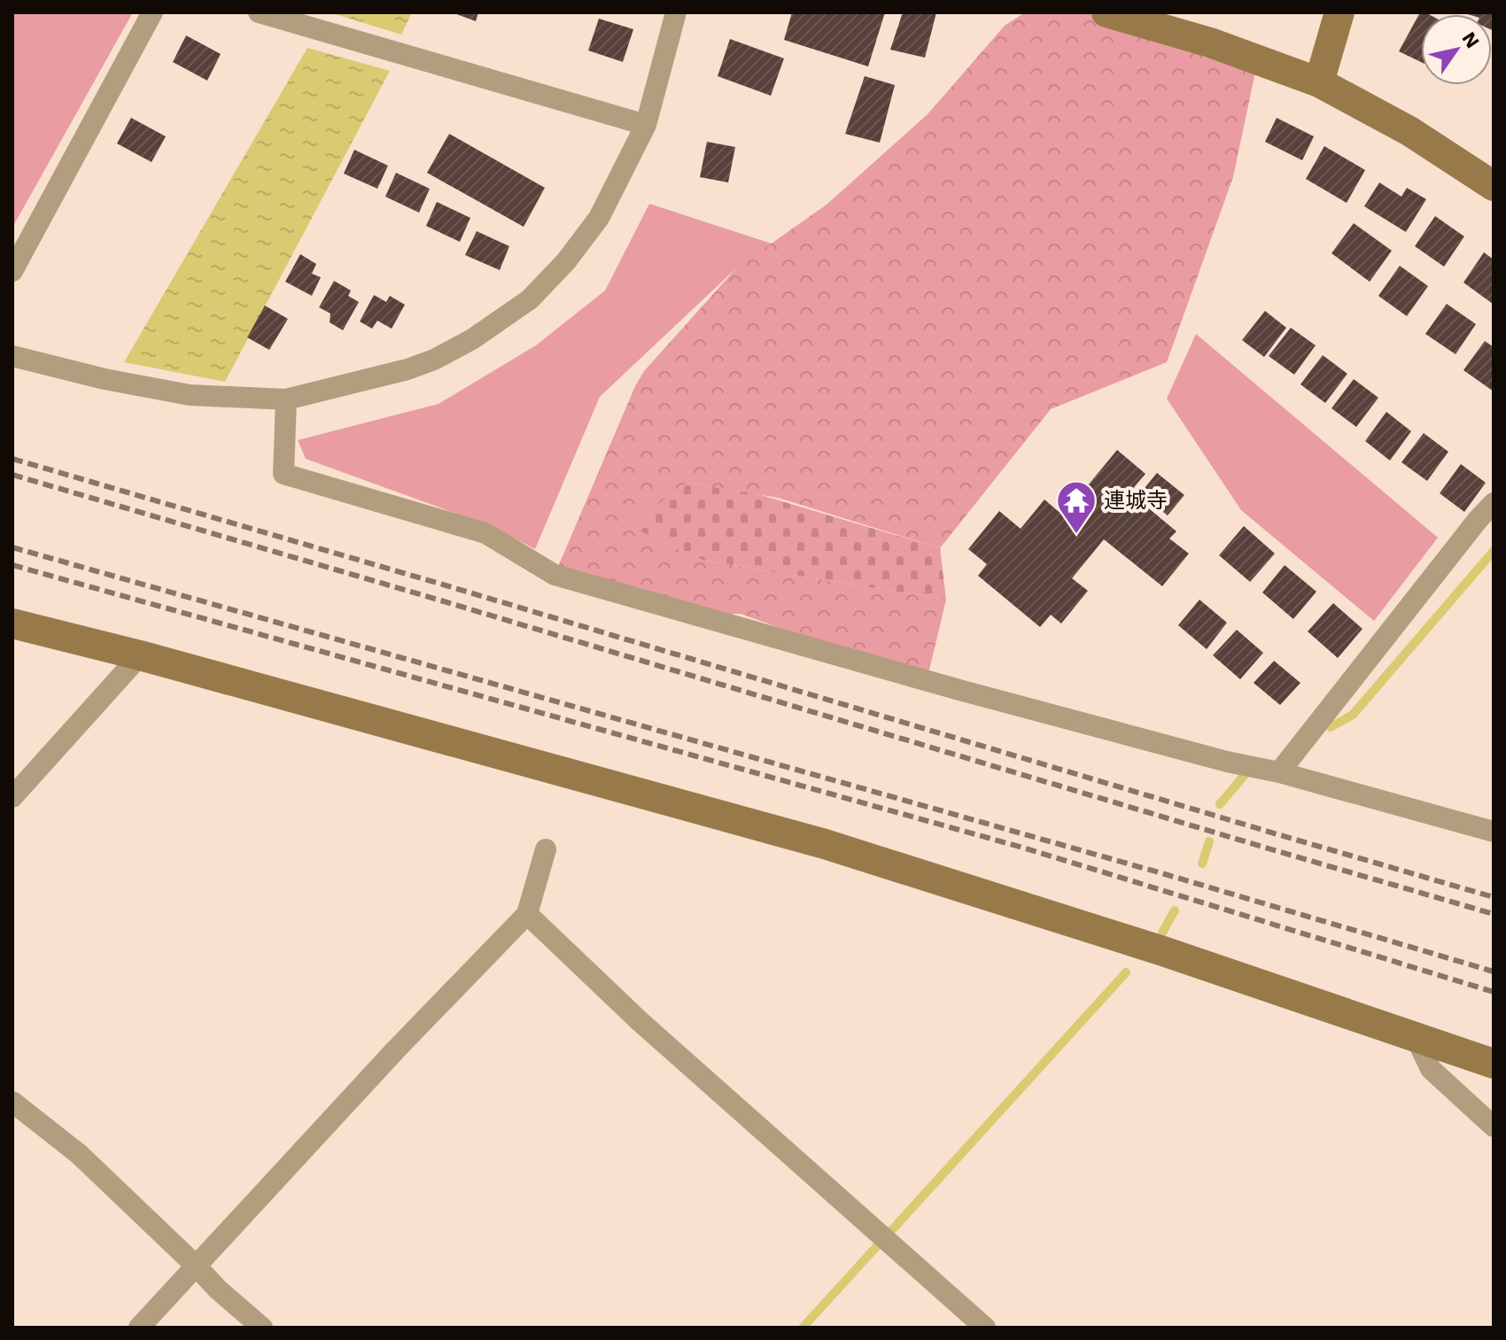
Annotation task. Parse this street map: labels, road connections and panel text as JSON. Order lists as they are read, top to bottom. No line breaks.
{"places":{"temple":["連城寺"]},"north":"top right"}
